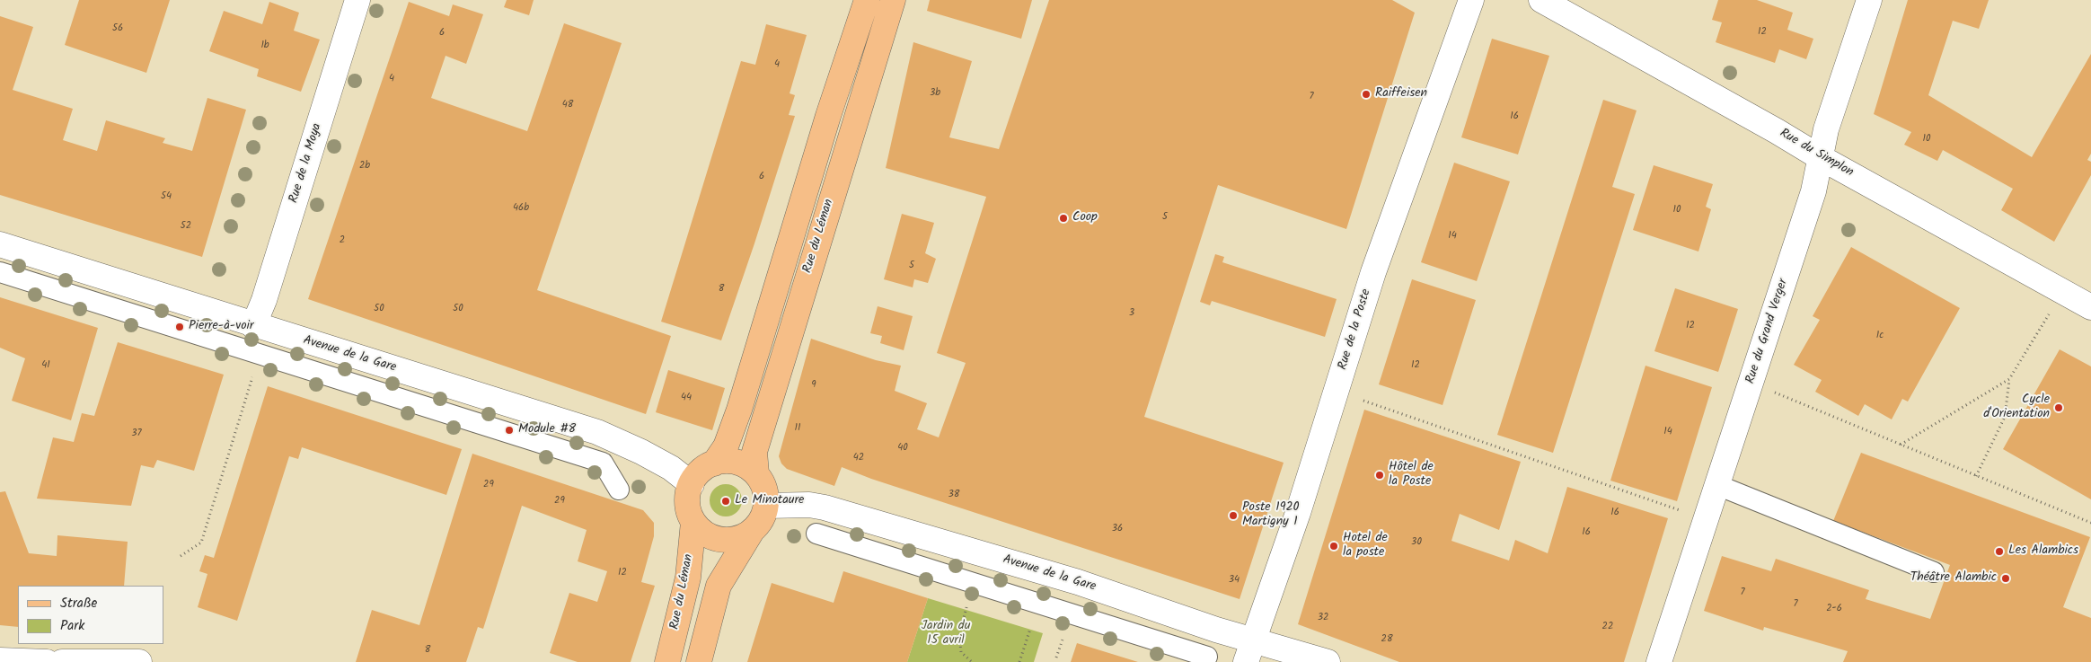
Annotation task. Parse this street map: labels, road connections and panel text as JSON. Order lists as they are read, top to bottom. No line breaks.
{"streets":{"main road":["Rue du Léman"],"street":["Rue du Simplon","Rue de la Moya","Rue de la Poste","Rue du Grand Verger","Avenue de la Gare"]},"crossings":[["Rue du Simplon","Rue du Grand Verger"],["Rue de la Moya","Avenue de la Gare"],["Rue du Léman","Avenue de la Gare"],["Rue de la Poste","Avenue de la Gare"]],"parks":["Jardin du 15 avril"],"places":["Raiffeisen","Coop","Pierre-à-voir","Cycle d'Orientation","Module #8","Hôtel de la Poste","Le Minotaure","Poste 1920 Martigny 1","Hotel de la poste","Les Alambics","Théâtre Alambic"],"house_numbers":["56","12","6","1b","4","4","3b","7","48","16","10","2b","6","54","46b","10","5","52","14","2","5","8","50","50","3","12","1c","41","12","9","44","11","14","37","40","42","29","38","29","16","36","16","30","12","34","7","7","2-6","32","22","28","8"],"legend":["Straße","Park"]}
